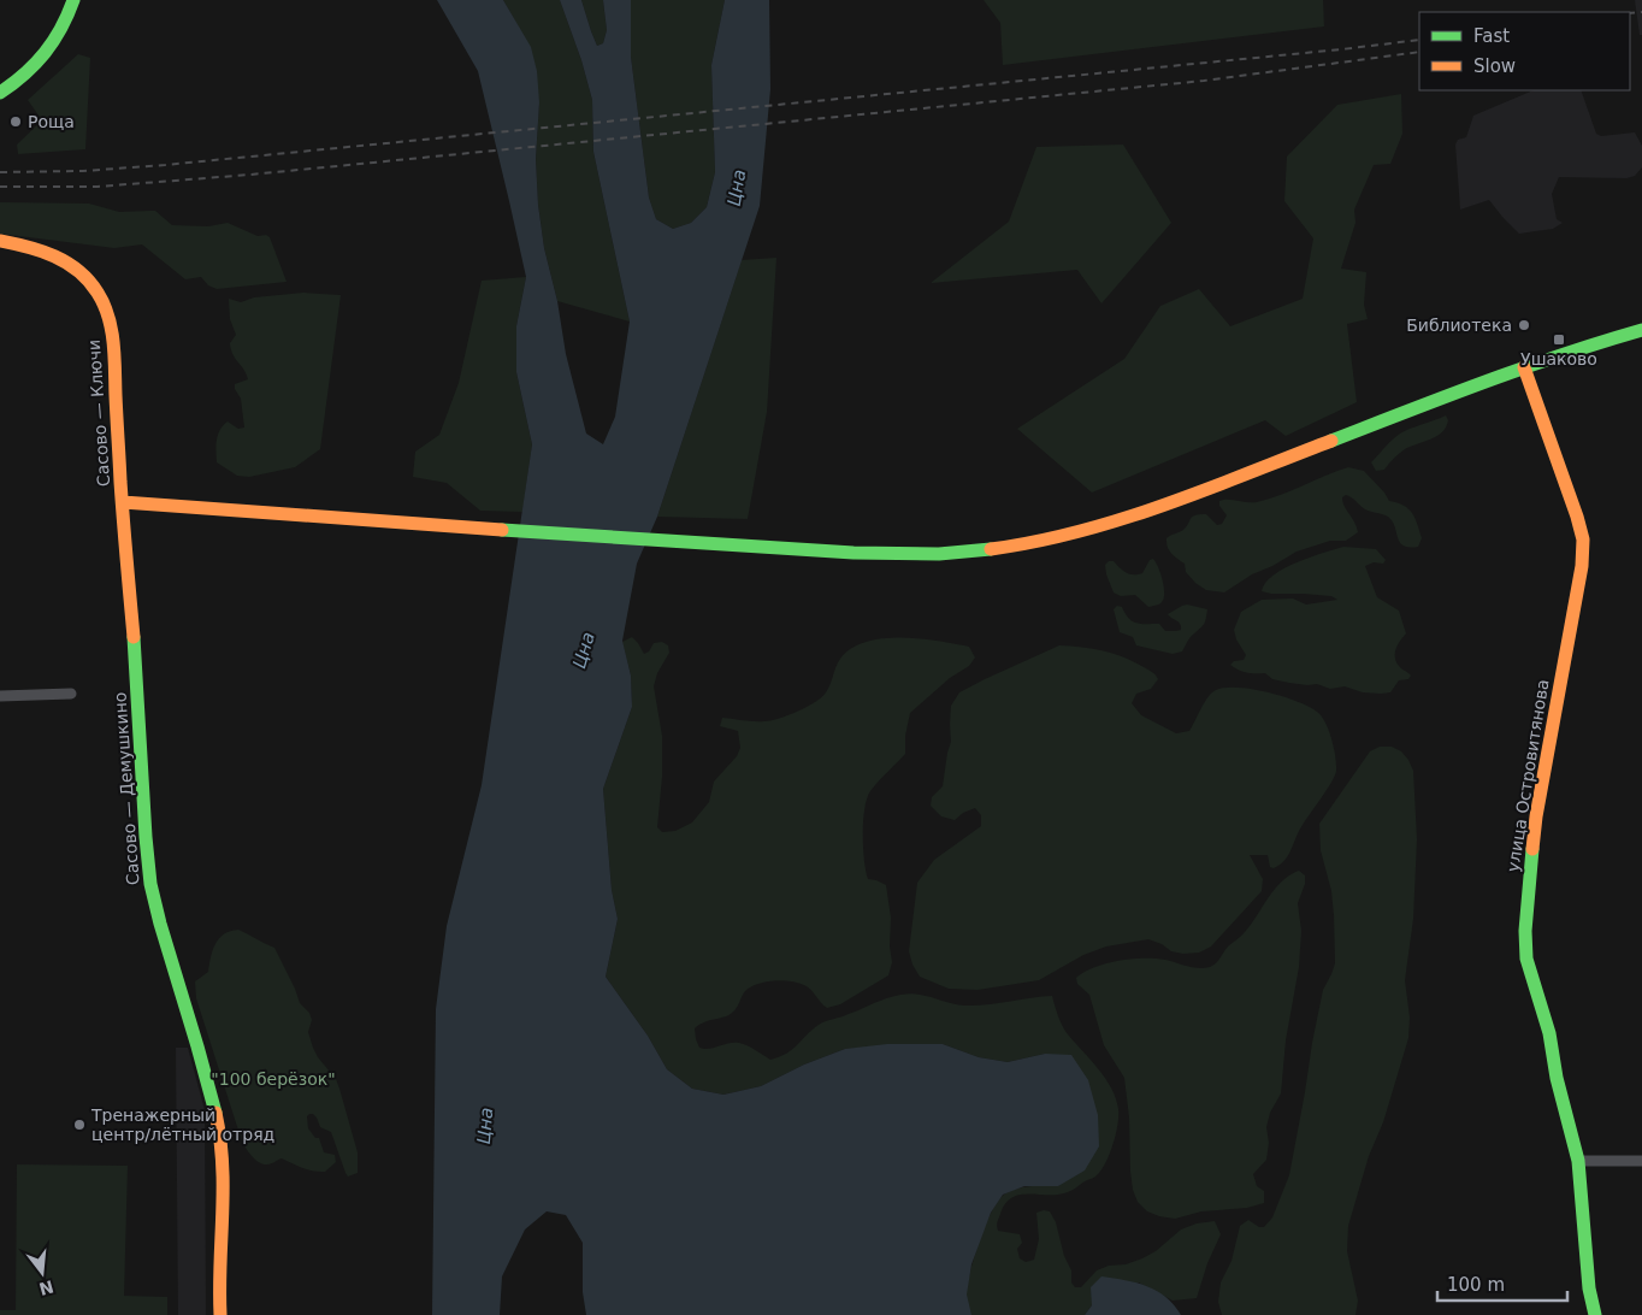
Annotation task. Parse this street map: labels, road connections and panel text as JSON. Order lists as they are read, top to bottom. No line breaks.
{"streets":{"street":["Сасово — Ключи","улица Островитянова","Сасово — Демушкино"]},"crossings":[["Сасово — Ключи","Сасово — Демушкино"]],"water":["Цна"],"parks":["\"100 берёзок\""],"places":{"other":["Роща","Библиотека","Тренажерный центр/лётный отряд"],"transit":["Ушаково"]},"legend":["Fast","Slow"],"scale_bar":"100 m","north":"bottom"}
